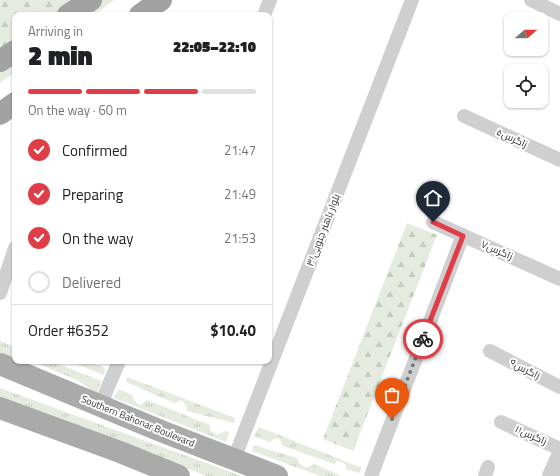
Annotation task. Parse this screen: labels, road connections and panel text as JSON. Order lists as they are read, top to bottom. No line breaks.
{"streets":{"main road":["Southern Bahonar Boulevard"],"street":["زاگرس۵","بلوار باهنر جنوبی۳۱","زاگرس۷","۹زاگرس","زاگرس۱۱"]},"crossings":[["بلوار باهنر جنوبی۳۱","Southern Bahonar Boulevard"]],"north":"right","page":{"heading":["2 min","Arriving in","22:05–22:10"],"panel":["Order #6352","$10.40"],"bar":"On the way · 60 m","list":[["Confirmed","21:47"],["Preparing","21:49"],["On the way","21:53"],"Delivered"]}}
